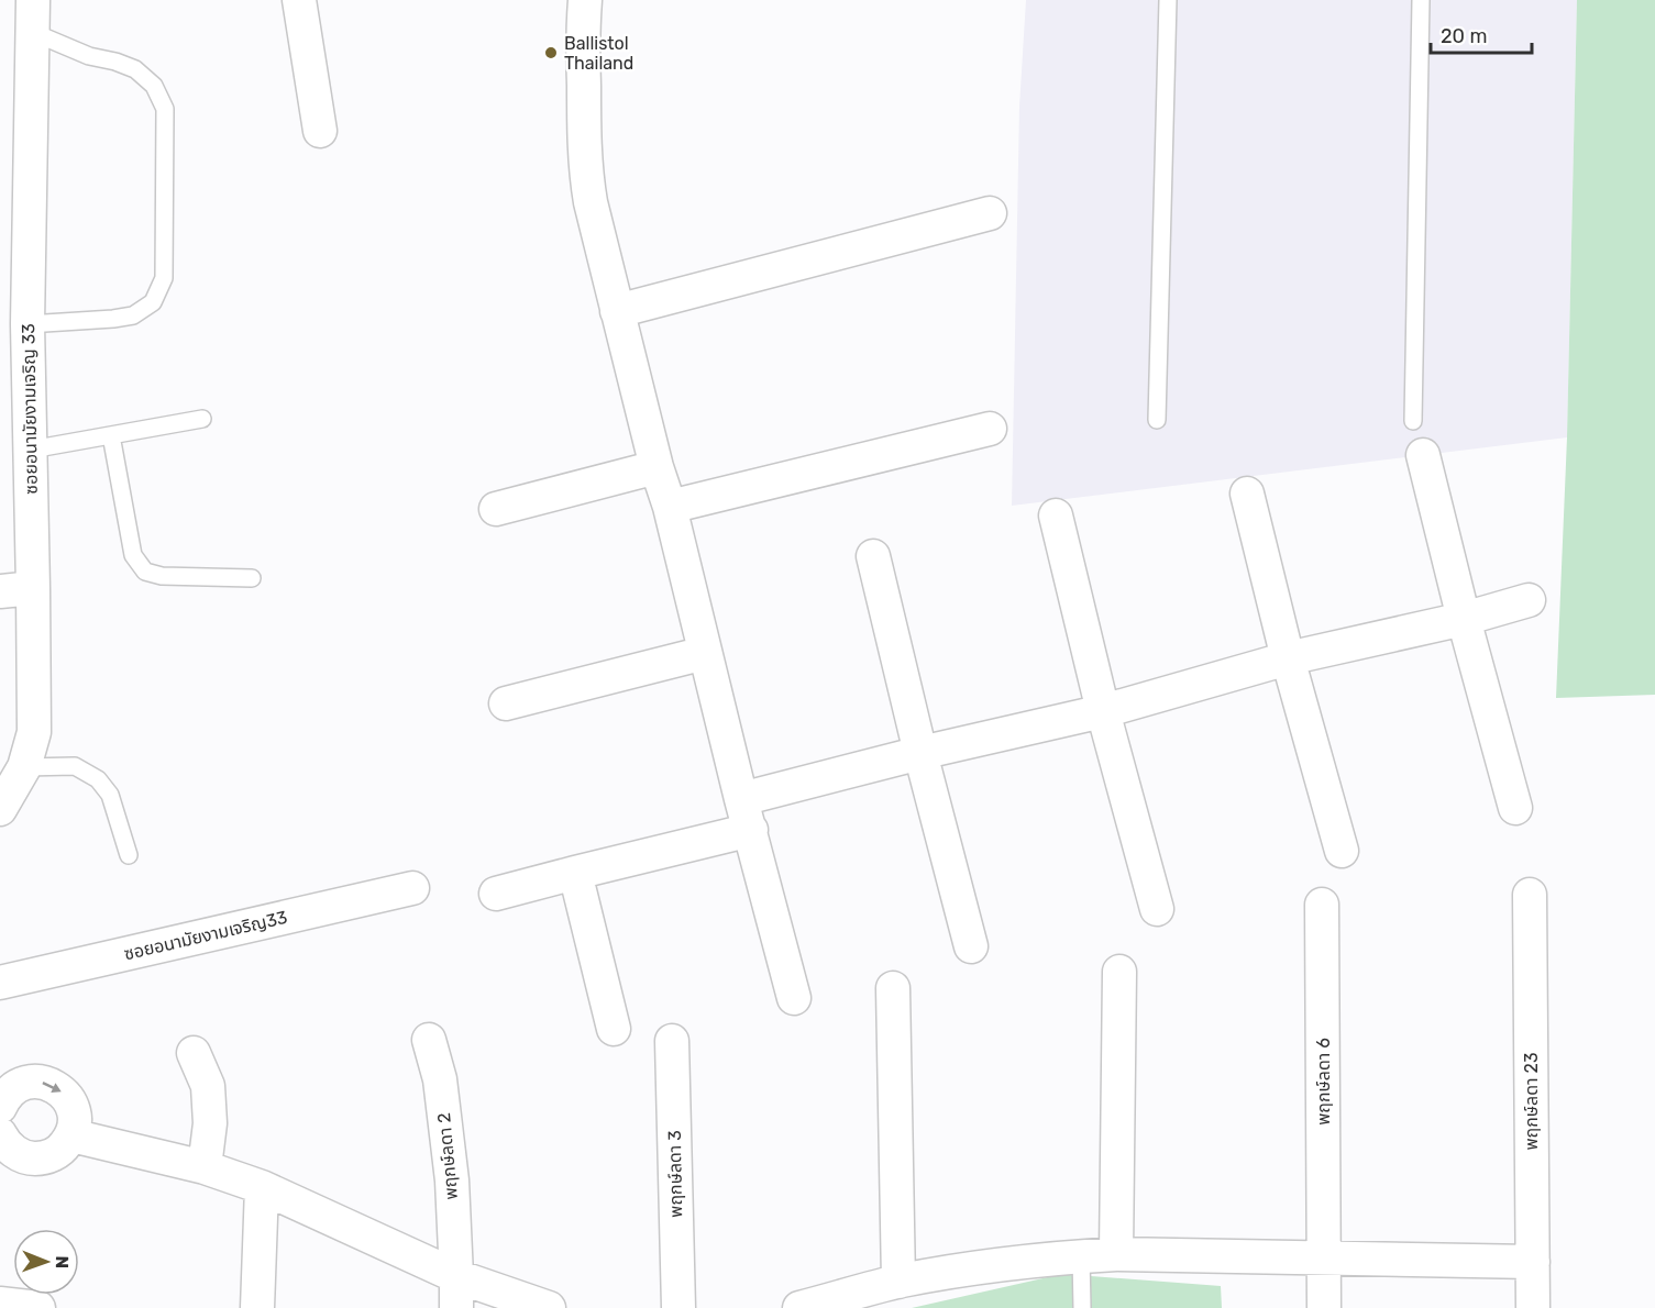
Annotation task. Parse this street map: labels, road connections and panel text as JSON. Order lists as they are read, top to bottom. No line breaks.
{"streets":{"street":["ซอยอนามัยงามเจริญ 33","ซอยอนามัยงามเจริญ33","พฤกษ์ลดา 6","พฤกษ์ลดา 23","พฤกษ์ลดา 2","พฤกษ์ลดา 3"]},"places":["Ballistol Thailand"],"scale_bar":"20 m","north":"right"}
